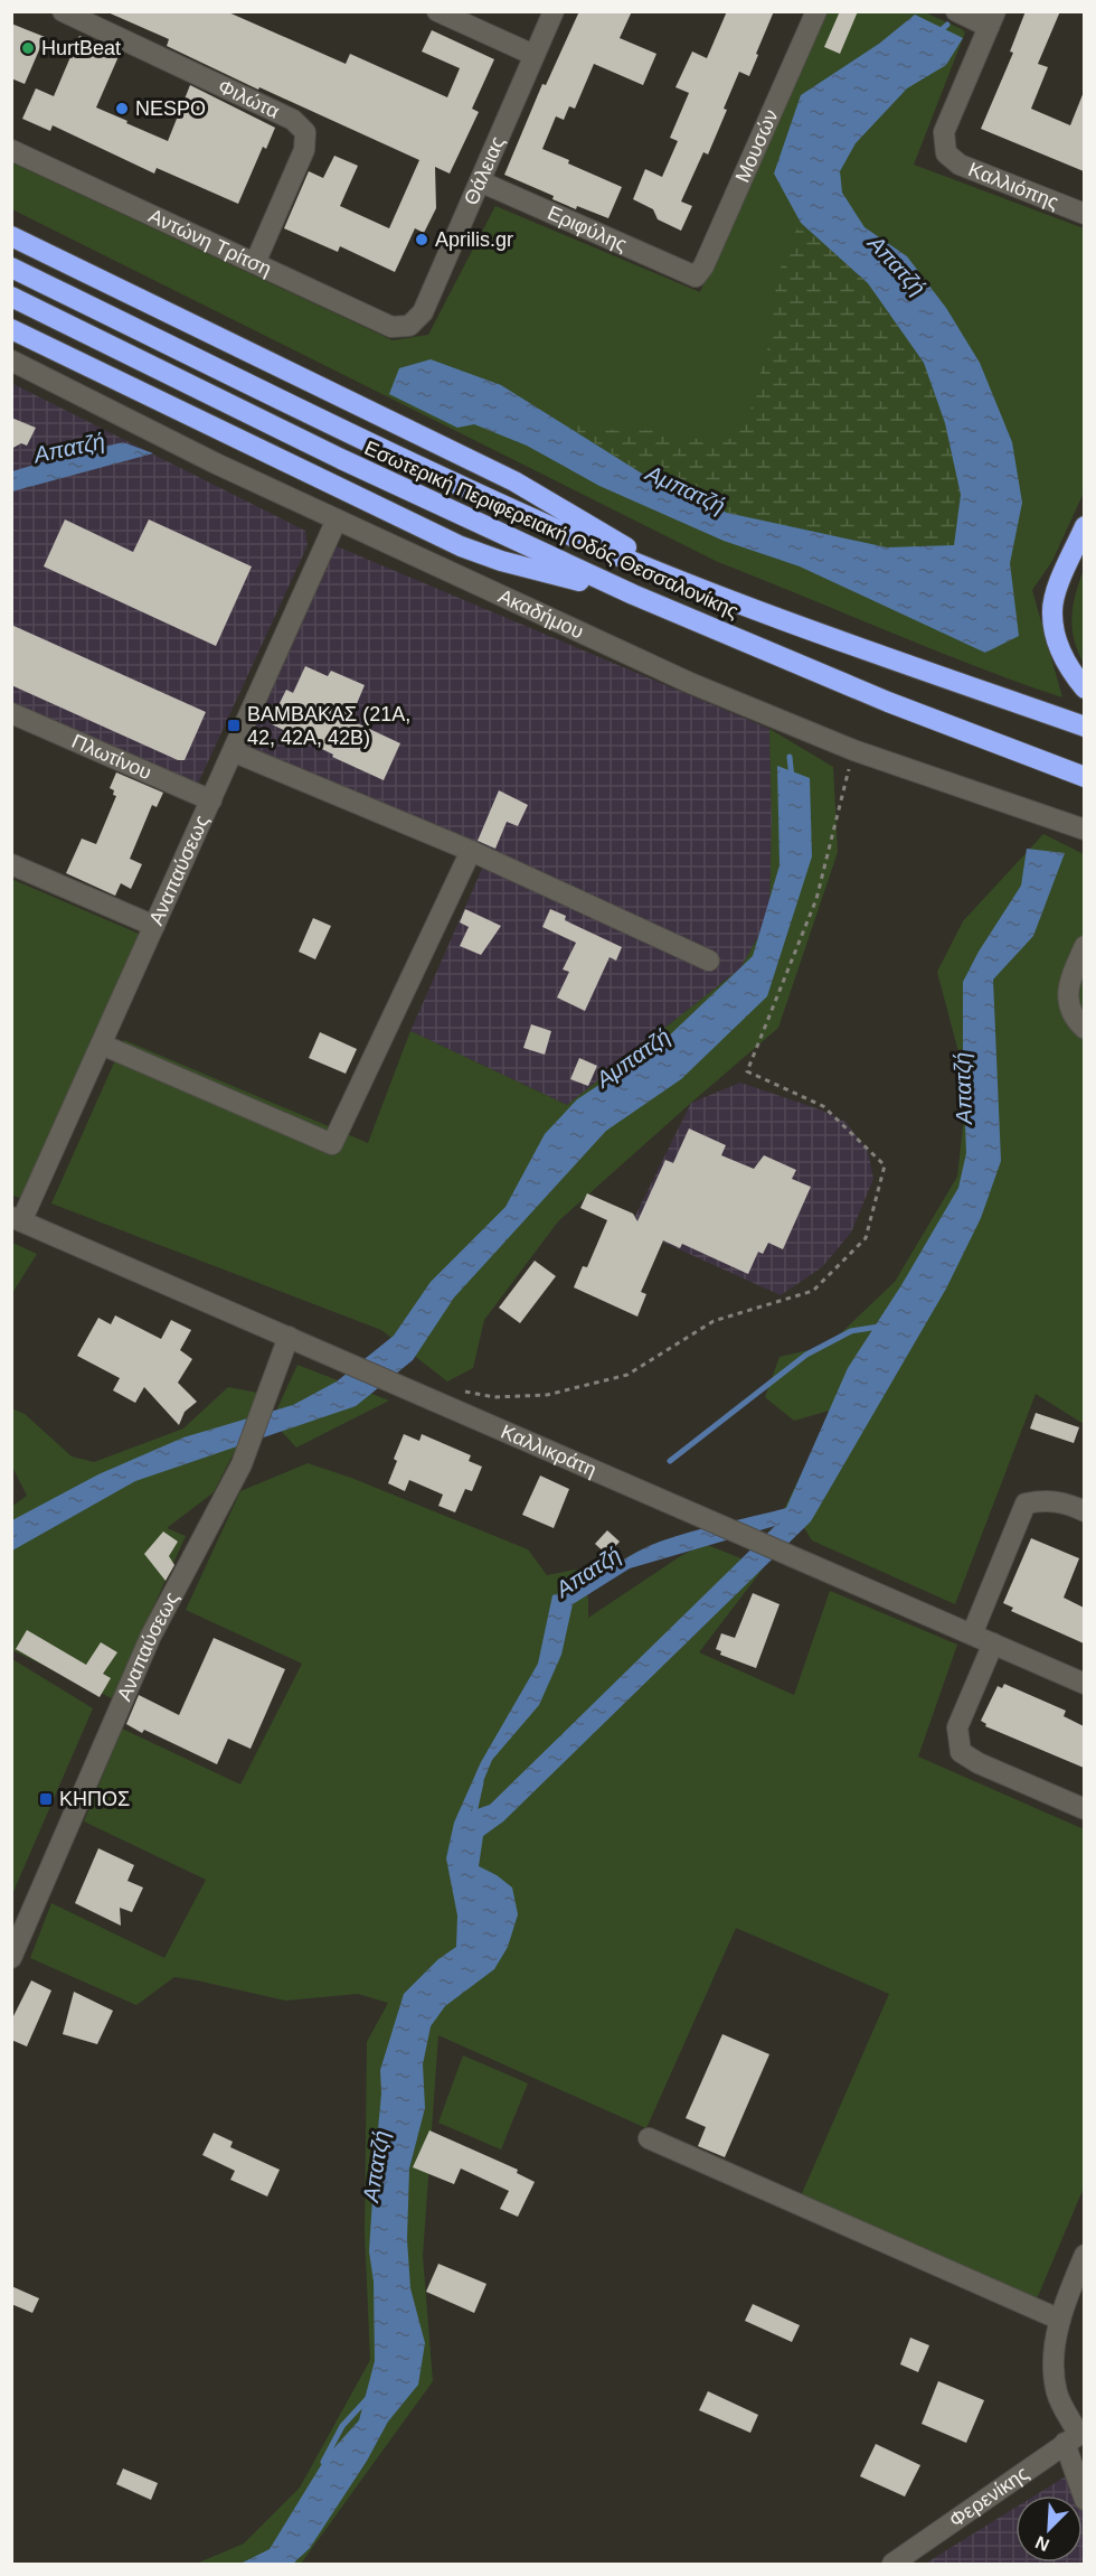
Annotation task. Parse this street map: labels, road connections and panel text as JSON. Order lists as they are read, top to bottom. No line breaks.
{"streets":{"highway":["Εσωτερική Περιφερειακή Οδός Θεσσαλονίκης"],"street":["Φιλώτα","Μουσών","Θάλειας","Καλλιόπης","Εριφύλης","Αντώνη Τρίτση","Ακαδήμου","Πλωτίνου","Αναπαύσεως","Καλλικράτη","Φερενίκης"]},"crossings":[["Φιλώτα","Αντώνη Τρίτση"],["Μουσών","Εριφύλης"],["Θάλειας","Εριφύλης"],["Θάλειας","Αντώνη Τρίτση"],["Ακαδήμου","Αναπαύσεως"],["Πλωτίνου","Αναπαύσεως"],["Αναπαύσεως","Καλλικράτη"]],"water":["Απατζή","Αμπατζή"],"places":{"other":["HurtBeat","NESPO","Aprilis.gr"],"transit":["ΒΑΜΒΑΚΑΣ (21Α, 42, 42Α, 42Β)","ΚΗΠΟΣ"]},"north":"bottom left"}
